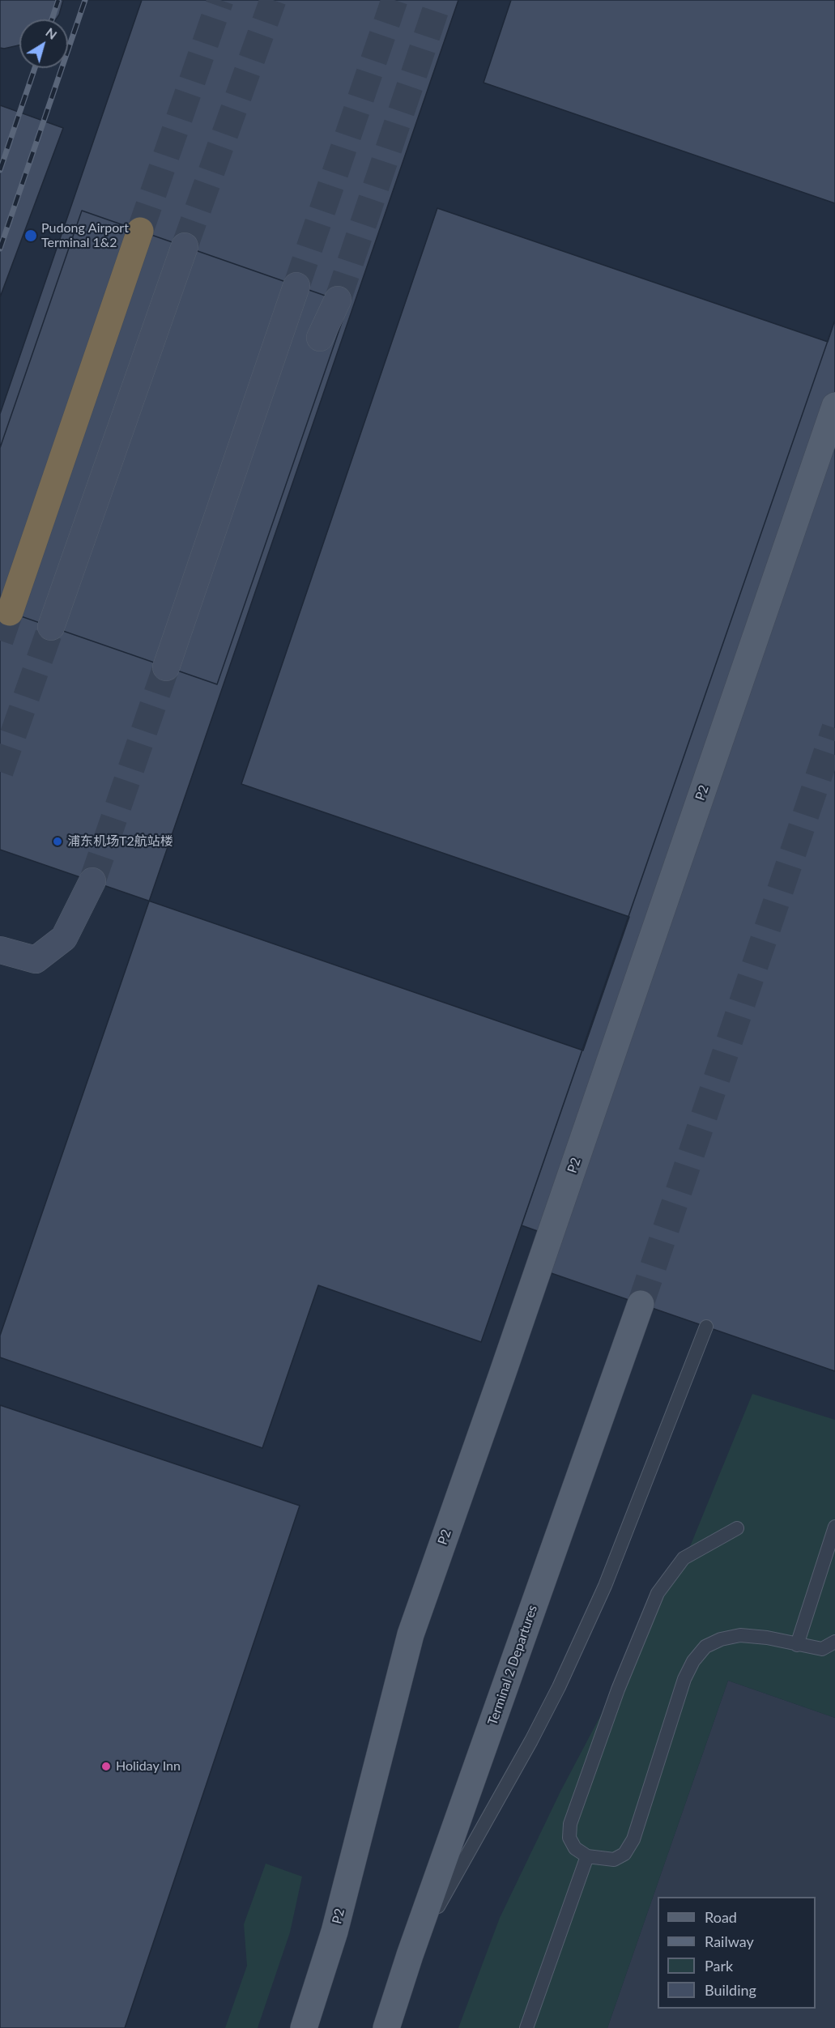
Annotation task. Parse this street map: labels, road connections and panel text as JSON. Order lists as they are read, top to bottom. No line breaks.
{"streets":{"main road":["P2","Terminal 2 Departures"]},"places":["Pudong Airport Terminal 1&2","浦东机场T2航站楼","Holiday Inn"],"legend":["Road","Railway","Park","Building"],"north":"top right"}
